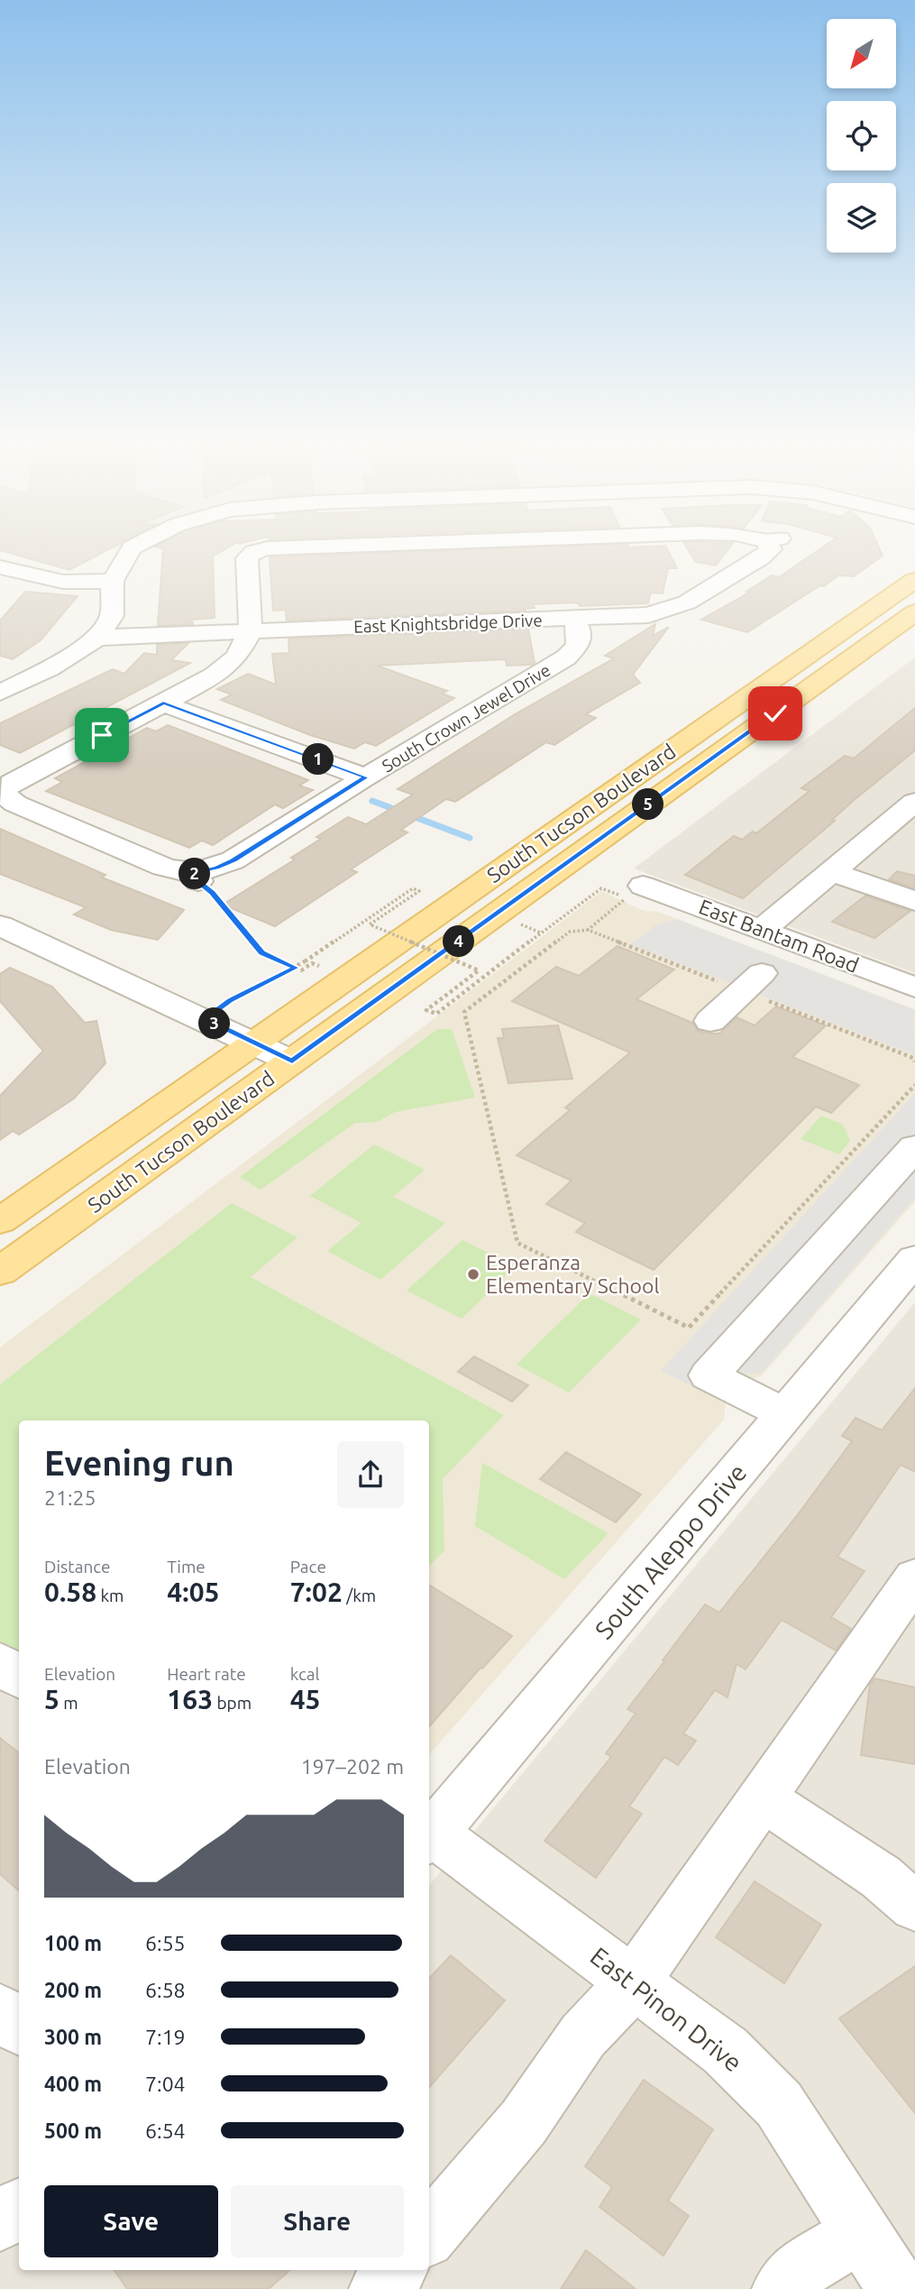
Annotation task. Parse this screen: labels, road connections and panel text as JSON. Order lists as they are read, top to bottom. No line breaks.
{"streets":{"main road":["South Tucson Boulevard"],"street":["East Knightsbridge Drive","South Crown Jewel Drive","East Bantam Road","South Aleppo Drive","East Pinon Drive"]},"crossings":[["East Knightsbridge Drive","South Crown Jewel Drive"],["South Aleppo Drive","East Pinon Drive"]],"places":["Esperanza Elementary School"],"north":"bottom left","page":{"pins":["1","5","2","4","3"],"heading":["Evening run","21:25"],"stats":[["Distance","0.58 km"],["Time","4:05"],["Pace","7:02 /km"],["Elevation","5 m"],["Heart rate","163 bpm"],["kcal","45"]],"chart":["Elevation","197–202 m"],"list":[{"name":"100 m","note":"6:55"},{"name":"200 m","note":"6:58"},{"name":"300 m","note":"7:19"},{"name":"400 m","note":"7:04"},{"name":"500 m","note":"6:54"}],"buttons":["Save","Share"]}}
